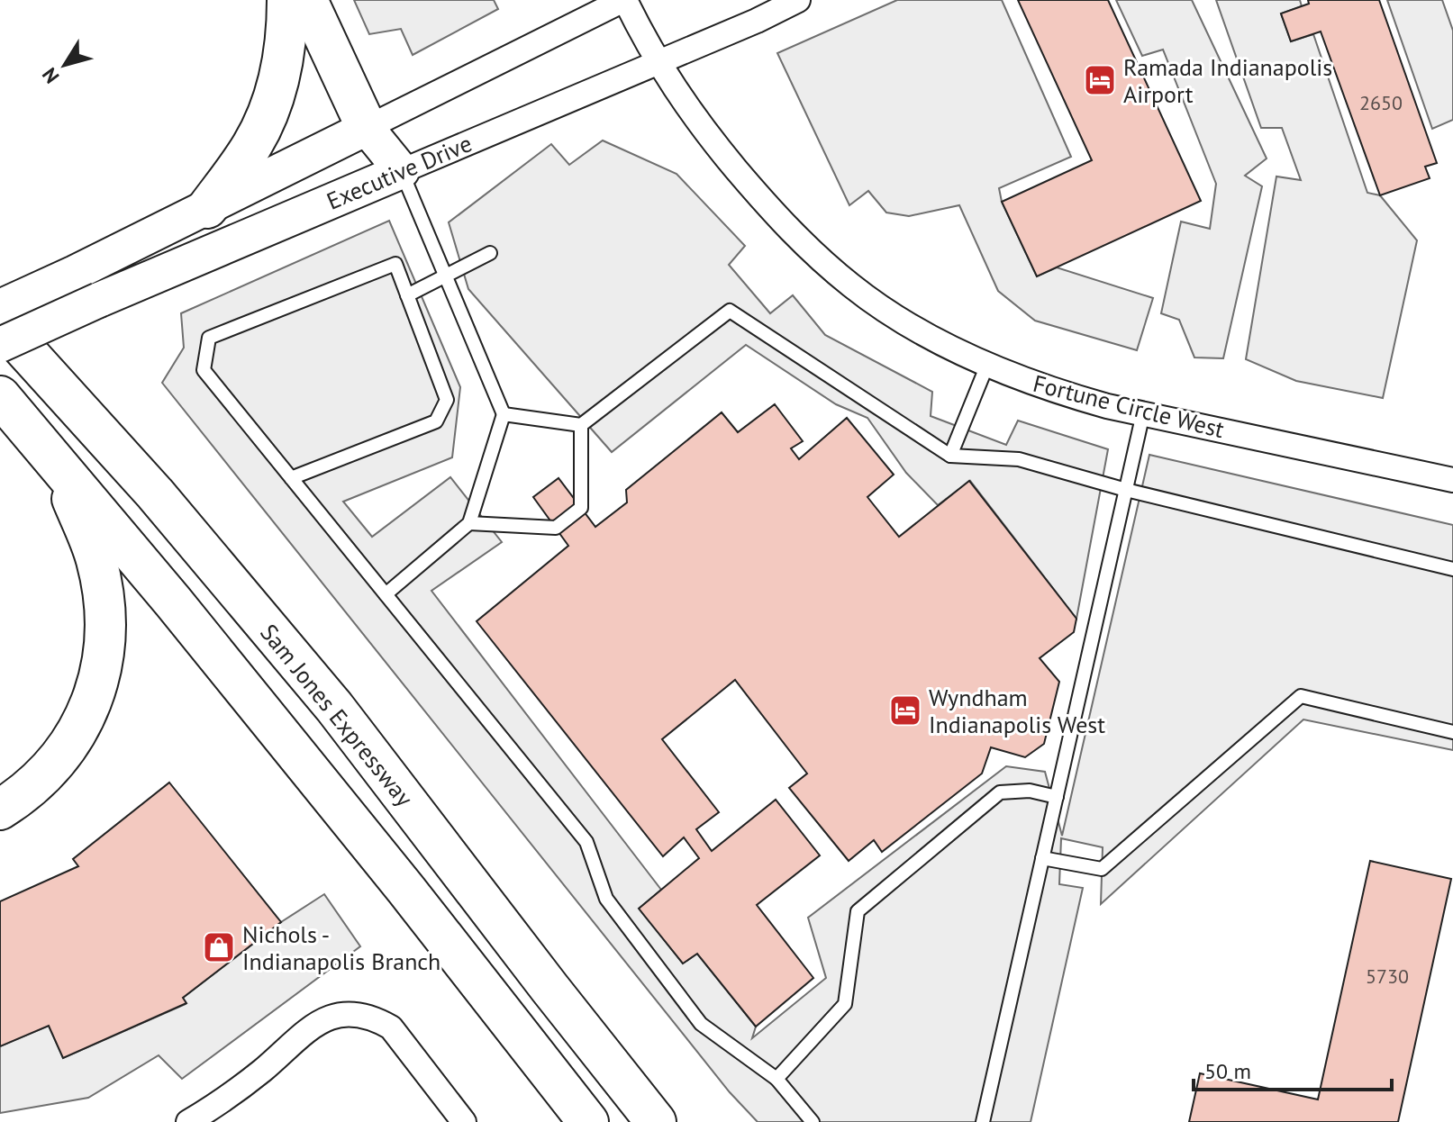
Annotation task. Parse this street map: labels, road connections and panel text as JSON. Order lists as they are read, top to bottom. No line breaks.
{"streets":{"highway":["Sam Jones Expressway"],"street":["Executive Drive","Fortune Circle West"]},"crossings":[["Executive Drive","Fortune Circle West"]],"places":{"hotel":["Ramada Indianapolis Airport","Wyndham Indianapolis West"],"shop":["Nichols - Indianapolis Branch"]},"house_numbers":["2650","5730"],"scale_bar":"50 m","north":"bottom left"}
